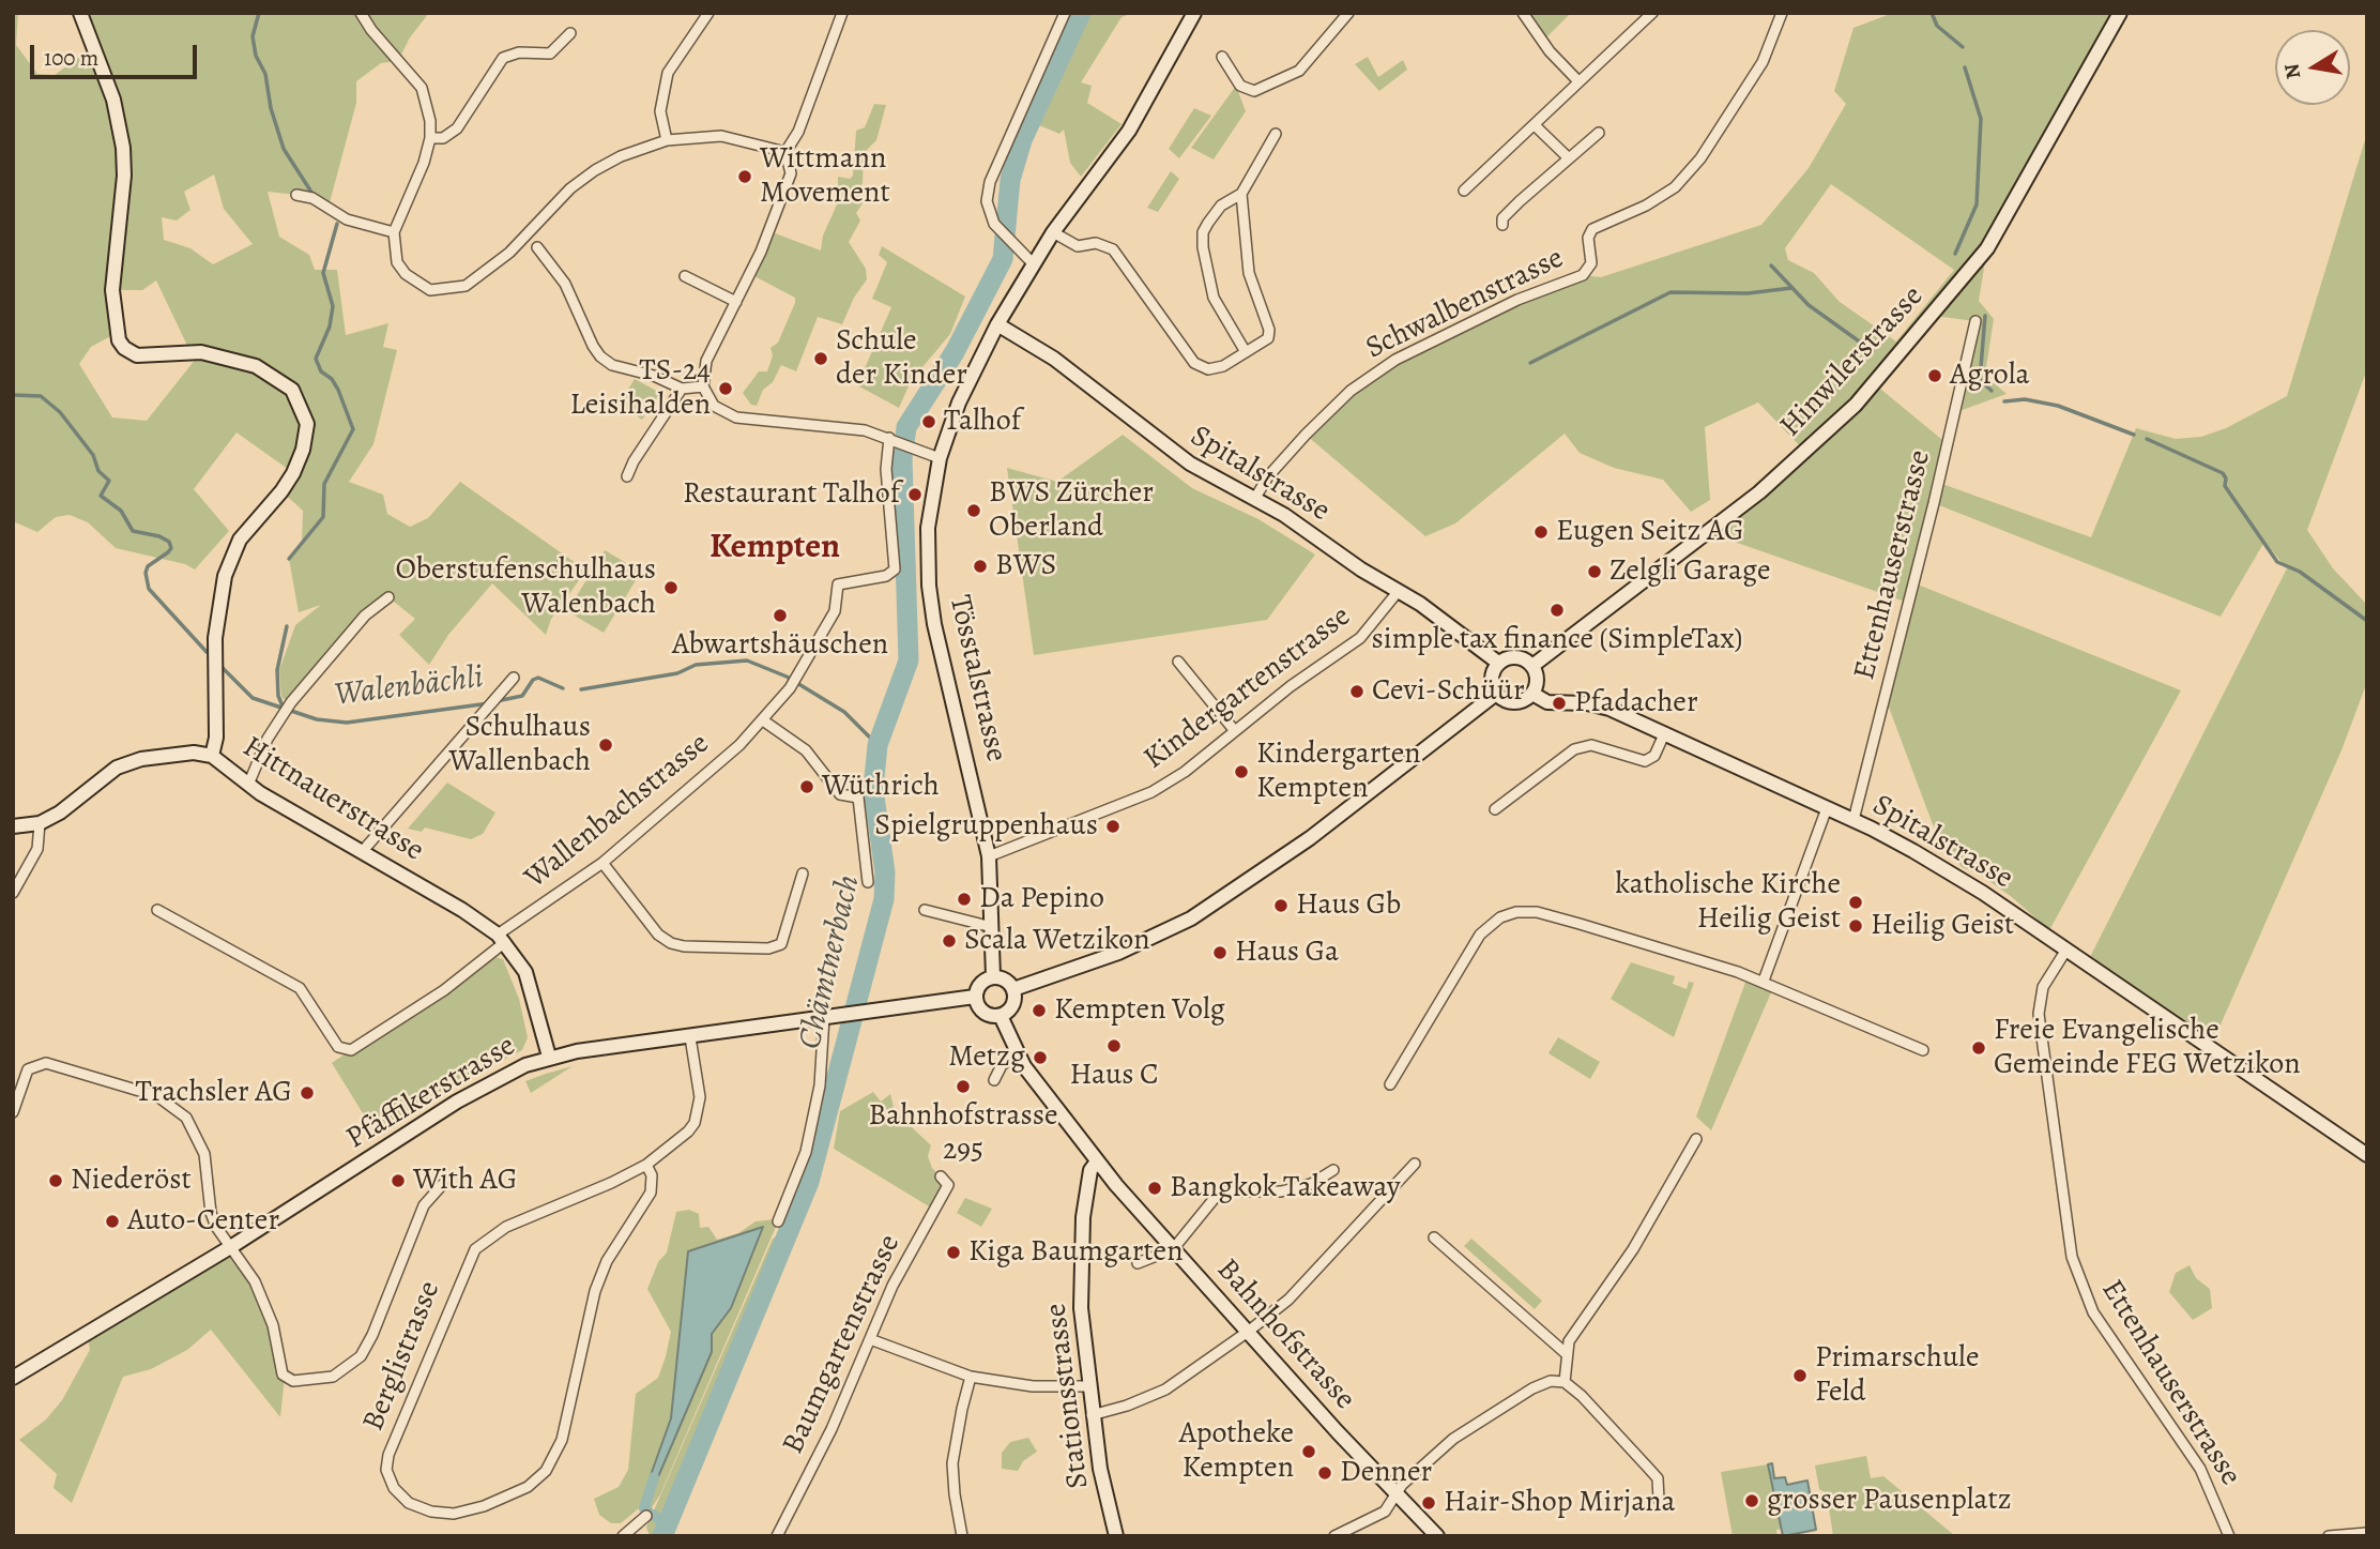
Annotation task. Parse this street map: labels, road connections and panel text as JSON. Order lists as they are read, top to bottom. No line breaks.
{"streets":{"main road":["Hinwilerstrasse","Spitalstrasse","Tösstalstrasse","Hittnauerstrasse","Pfäffikerstrasse","Bahnhofstrasse","Stationsstrasse"],"street":["Schwalbenstrasse","Ettenhauserstrasse","Kindergartenstrasse","Wallenbachstrasse","Baumgartenstrasse","Berglistrasse"]},"crossings":[["Schwalbenstrasse","Spitalstrasse"],["Hinwilerstrasse","Spitalstrasse"],["Spitalstrasse","Ettenhauserstrasse"],["Spitalstrasse","Tösstalstrasse"],["Spitalstrasse","Kindergartenstrasse"],["Tösstalstrasse","Kindergartenstrasse"],["Tösstalstrasse","Pfäffikerstrasse"],["Tösstalstrasse","Bahnhofstrasse"],["Hittnauerstrasse","Wallenbachstrasse"],["Hittnauerstrasse","Pfäffikerstrasse"],["Pfäffikerstrasse","Bahnhofstrasse"],["Pfäffikerstrasse","Berglistrasse"],["Bahnhofstrasse","Stationsstrasse"]],"districts":["Kempten"],"water":["Walenbächli","Chämtnerbach"],"places":["Wittmann Movement","Schule der Kinder","Agrola","TS-24 Leisihalden","Talhof","Restaurant Talhof","BWS Zürcher Oberland","Eugen Seitz AG","BWS","Zelgli Garage","Oberstufenschulhaus Walenbach","simple tax finance (SimpleTax)","Abwartshäuschen","Cevi-Schüür","Pfadacher","Schulhaus Wallenbach","Kindergarten Kempten","Wüthrich","Spielgruppenhaus","Da Pepino","katholische Kirche Heilig Geist","Haus Gb","Heilig Geist","Scala Wetzikon","Haus Ga","Kempten Volg","Haus C","Freie Evangelische Gemeinde FEG Wetzikon","Metzg","Bahnhofstrasse 295","Trachsler AG","Niederöst","With AG","Bangkok Takeaway","Auto-Center","Kiga Baumgarten","Primarschule Feld","Apotheke Kempten","Denner","grosser Pausenplatz","Hair-Shop Mirjana"],"scale_bar":"100 m","north":"left"}
